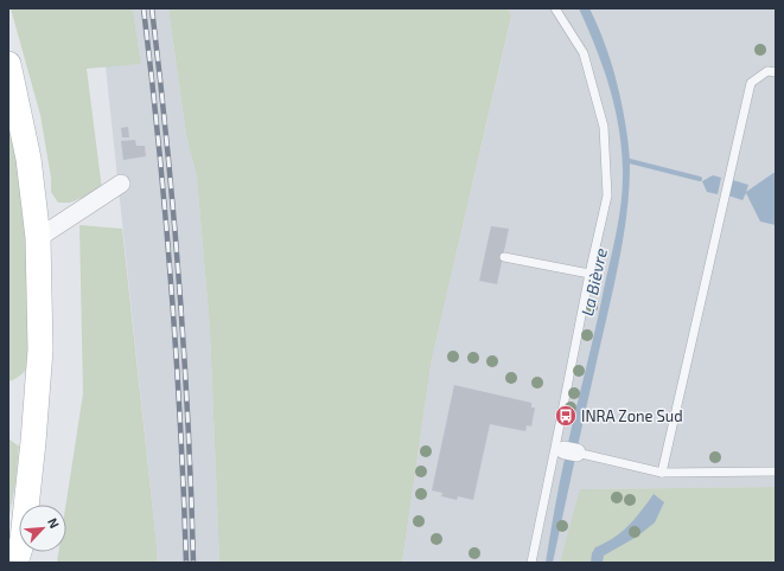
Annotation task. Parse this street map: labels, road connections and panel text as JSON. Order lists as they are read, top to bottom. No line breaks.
{"water":["La Bièvre"],"places":{"bus stop":["INRA Zone Sud"]},"north":"top right"}
